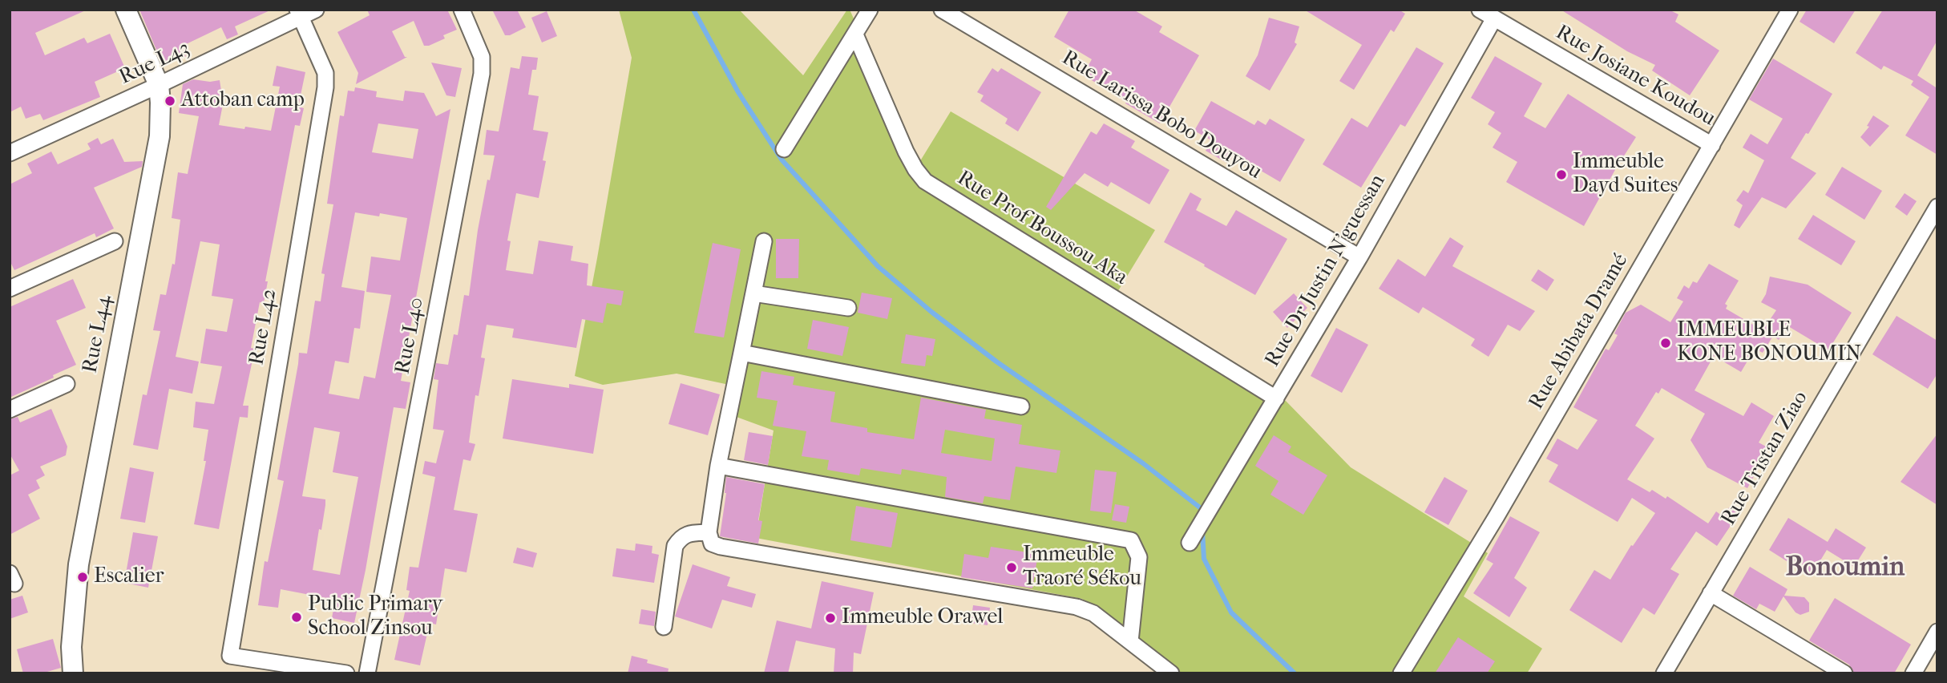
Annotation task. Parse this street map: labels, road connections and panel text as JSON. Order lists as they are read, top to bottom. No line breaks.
{"streets":{"street":["Rue L43","Rue Josiane Koudou","Rue Larissa Bobo Douyou","Rue Prof Boussou Aka","Rue Dr Justin N'guessan","Rue L42","Rue Abibata Dramé","Rue L44","Rue L40","Rue Tristan Ziao"]},"crossings":[["Rue L43","Rue L42"],["Rue L43","Rue L44"],["Rue Josiane Koudou","Rue Dr Justin N'guessan"],["Rue Josiane Koudou","Rue Abibata Dramé"],["Rue Larissa Bobo Douyou","Rue Dr Justin N'guessan"],["Rue Prof Boussou Aka","Rue Dr Justin N'guessan"]],"districts":["Bonoumin"],"places":["Attoban camp","Immeuble Dayd Suites","IMMEUBLE KONE BONOUMIN","Immeuble Traoré Sékou","Escalier","Public Primary School Zinsou","Immeuble Orawel"]}
